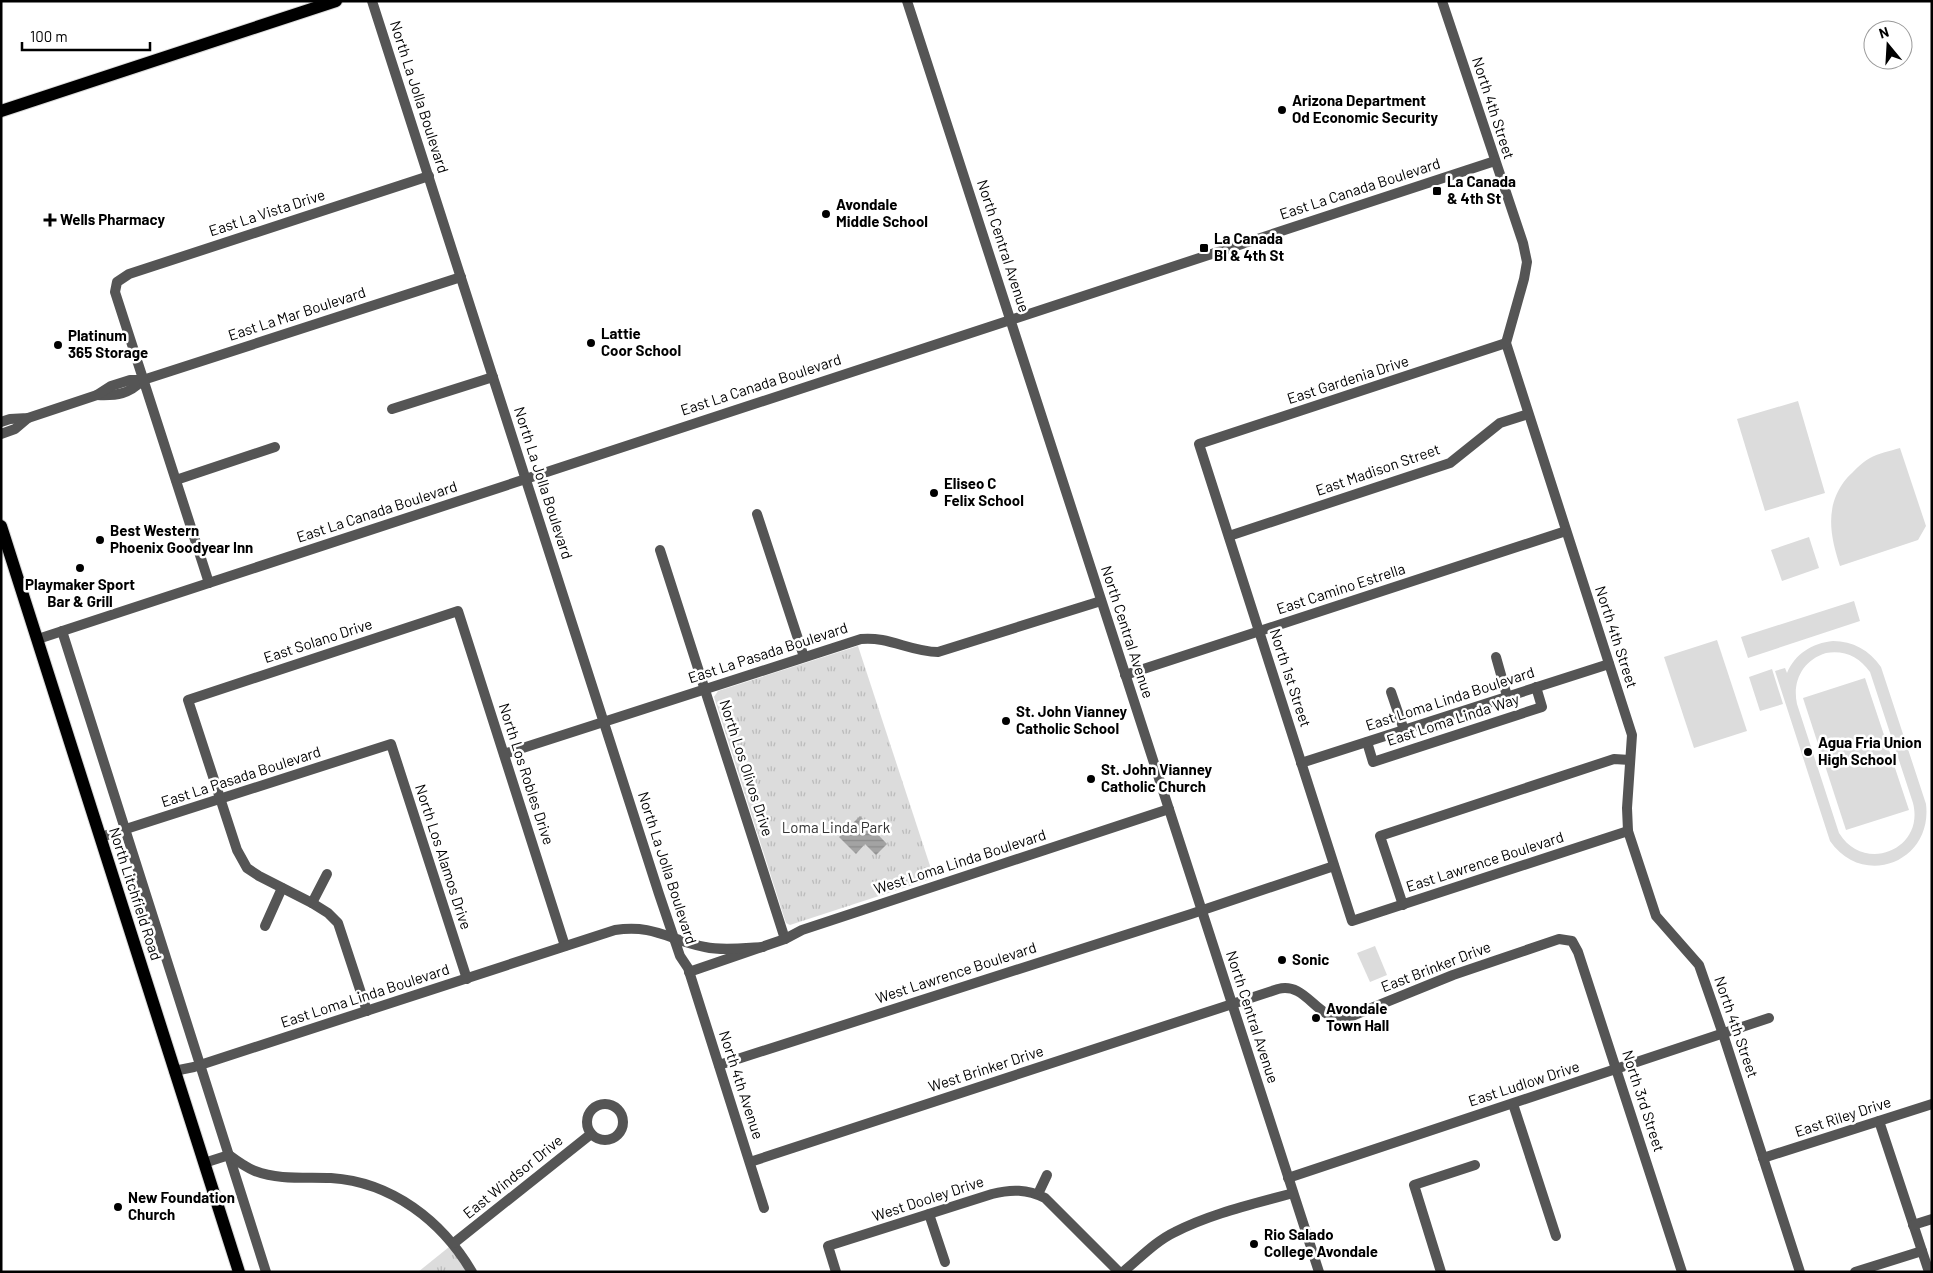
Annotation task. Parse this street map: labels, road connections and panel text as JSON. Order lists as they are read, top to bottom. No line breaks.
{"streets":{"main road":["North Litchfield Road"],"street":["North La Jolla Boulevard","North 4th Street","East La Canada Boulevard","East La Vista Drive","North Central Avenue","East La Mar Boulevard","East Gardenia Drive","East Madison Street","East Camino Estrella","East Solano Drive","East La Pasada Boulevard","North 1st Street","East Loma Linda Boulevard","East Loma Linda Way","North Los Olivos Drive","North Los Robles Drive","North Los Alamos Drive","West Loma Linda Boulevard","East Lawrence Boulevard","East Brinker Drive","West Lawrence Boulevard","West Brinker Drive","East Ludlow Drive","North 4th Avenue","North 3rd Street","East Riley Drive","East Windsor Drive","West Dooley Drive"]},"crossings":[["North La Jolla Boulevard","East La Canada Boulevard"],["North La Jolla Boulevard","East La Vista Drive"],["North La Jolla Boulevard","East La Mar Boulevard"],["North La Jolla Boulevard","East La Pasada Boulevard"],["North La Jolla Boulevard","West Loma Linda Boulevard"],["North La Jolla Boulevard","North 4th Avenue"],["North 4th Street","East La Canada Boulevard"],["North 4th Street","East Gardenia Drive"],["North 4th Street","East Madison Street"],["North 4th Street","East Camino Estrella"],["North 4th Street","East Loma Linda Boulevard"],["North 4th Street","East Lawrence Boulevard"],["North 4th Street","East Ludlow Drive"],["North 4th Street","East Riley Drive"],["East La Canada Boulevard","North Central Avenue"],["East La Canada Boulevard","North Litchfield Road"],["East La Vista Drive","East La Mar Boulevard"],["North Central Avenue","East Camino Estrella"],["North Central Avenue","East La Pasada Boulevard"],["North Central Avenue","West Loma Linda Boulevard"],["North Central Avenue","East Brinker Drive"],["North Central Avenue","West Lawrence Boulevard"],["North Central Avenue","West Brinker Drive"],["North Central Avenue","East Ludlow Drive"],["East Gardenia Drive","North 1st Street"],["East Madison Street","North 1st Street"],["East Camino Estrella","North 1st Street"],["East Solano Drive","East La Pasada Boulevard"],["East Solano Drive","North Los Robles Drive"],["East La Pasada Boulevard","North Los Olivos Drive"],["East La Pasada Boulevard","North Los Robles Drive"],["East La Pasada Boulevard","North Los Alamos Drive"],["East La Pasada Boulevard","North Litchfield Road"],["North 1st Street","East Loma Linda Boulevard"],["North 1st Street","East Lawrence Boulevard"],["East Loma Linda Boulevard","East Loma Linda Way"],["East Loma Linda Boulevard","North Los Robles Drive"],["East Loma Linda Boulevard","North Los Alamos Drive"],["East Loma Linda Boulevard","West Loma Linda Boulevard"],["East Loma Linda Boulevard","North Litchfield Road"],["North Los Olivos Drive","West Loma Linda Boulevard"],["North Los Robles Drive","West Loma Linda Boulevard"],["West Loma Linda Boulevard","North 4th Avenue"],["East Brinker Drive","West Brinker Drive"],["East Brinker Drive","North 3rd Street"],["West Lawrence Boulevard","North 4th Avenue"],["West Brinker Drive","North 4th Avenue"],["East Ludlow Drive","North 3rd Street"]],"parks":["Loma Linda Park"],"places":{"other":["Arizona Department Od Economic Security","Avondale Middle School","Lattie Coor School","Platinum 365 Storage","Eliseo C Felix School","Best Western Phoenix Goodyear Inn","Playmaker Sport Bar & Grill","St. John Vianney Catholic School","Agua Fria Union High School","St. John Vianney Catholic Church","Sonic","Avondale Town Hall","New Foundation Church","Rio Salado College Avondale"],"transit":["La Canada & 4th St","La Canada Bl & 4th St"],"health":["Wells Pharmacy"]},"scale_bar":"100 m","north":"top"}
